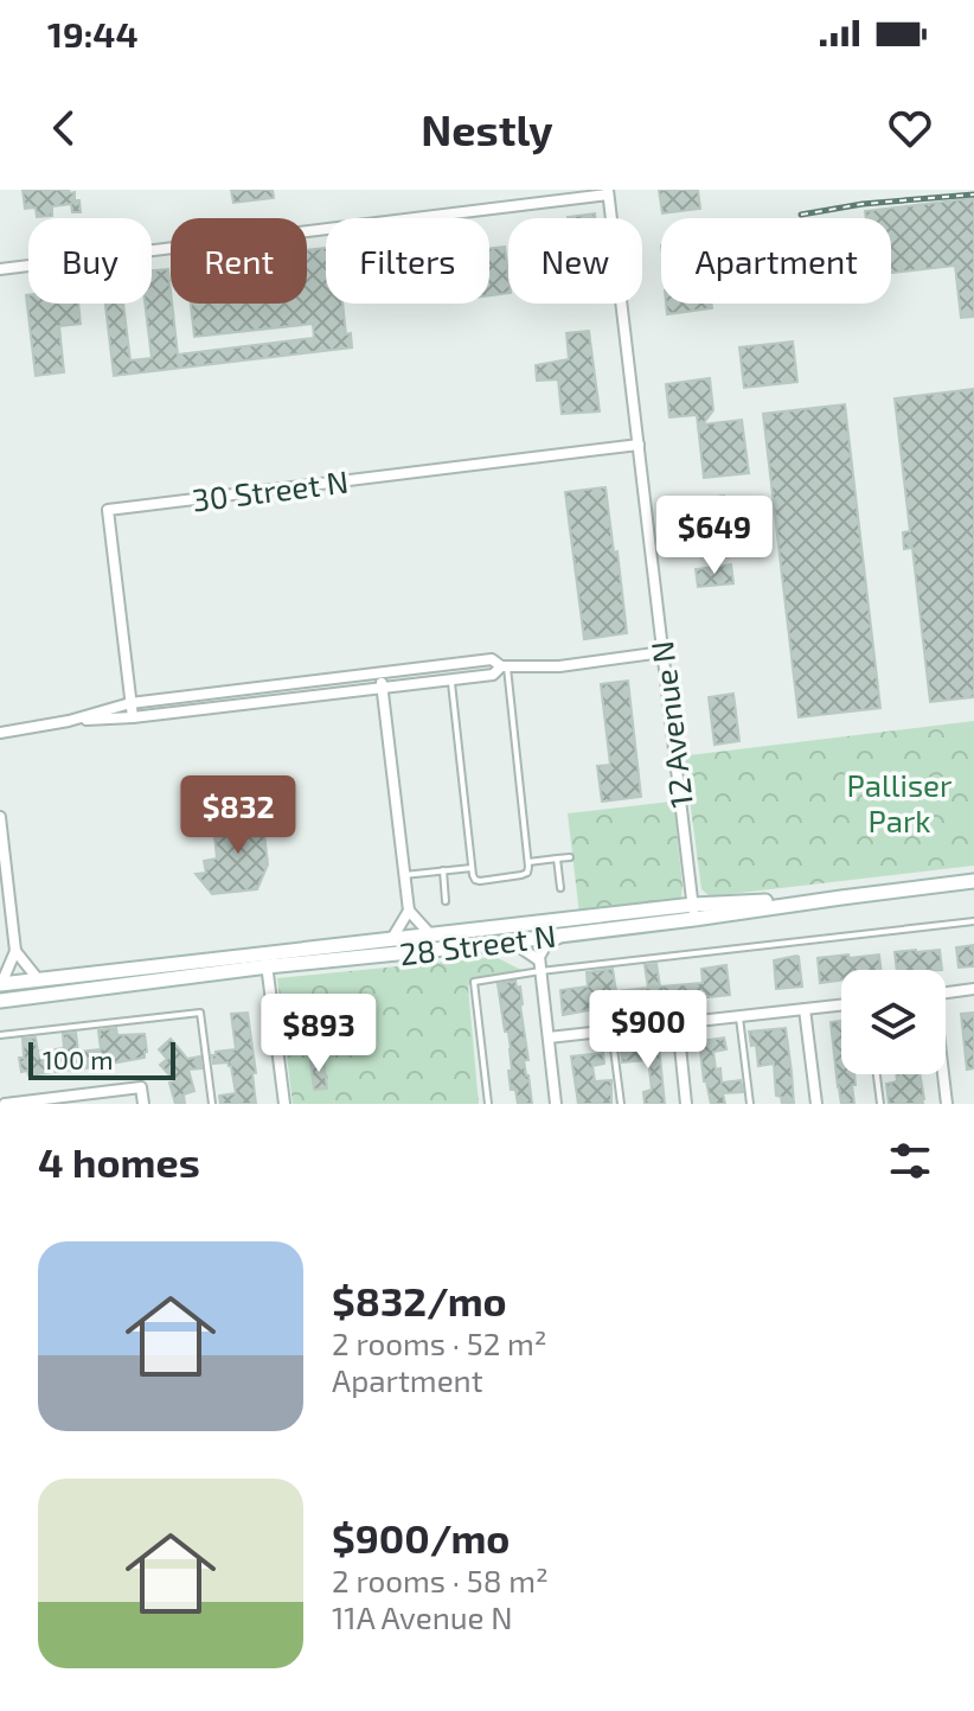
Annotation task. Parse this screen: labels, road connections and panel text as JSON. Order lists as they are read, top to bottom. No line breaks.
{"streets":{"main road":["28 Street N"],"street":["30 Street N","12 Avenue N"]},"crossings":[["30 Street N","12 Avenue N"],["12 Avenue N","28 Street N"]],"parks":["Palliser Park"],"scale_bar":"100 m","page":{"status":"19:44","header":"Nestly","chip":["Buy","Rent","Filters","New","Apartment"],"price":["$649","$832","$900","$893"],"scale":"100 m","heading":"4 homes","list":[{"name":"$832/mo","note":"2 rooms · 52 m² · Apartment"},{"name":"$900/mo","note":"2 rooms · 58 m² · 11A Avenue N"}]}}
